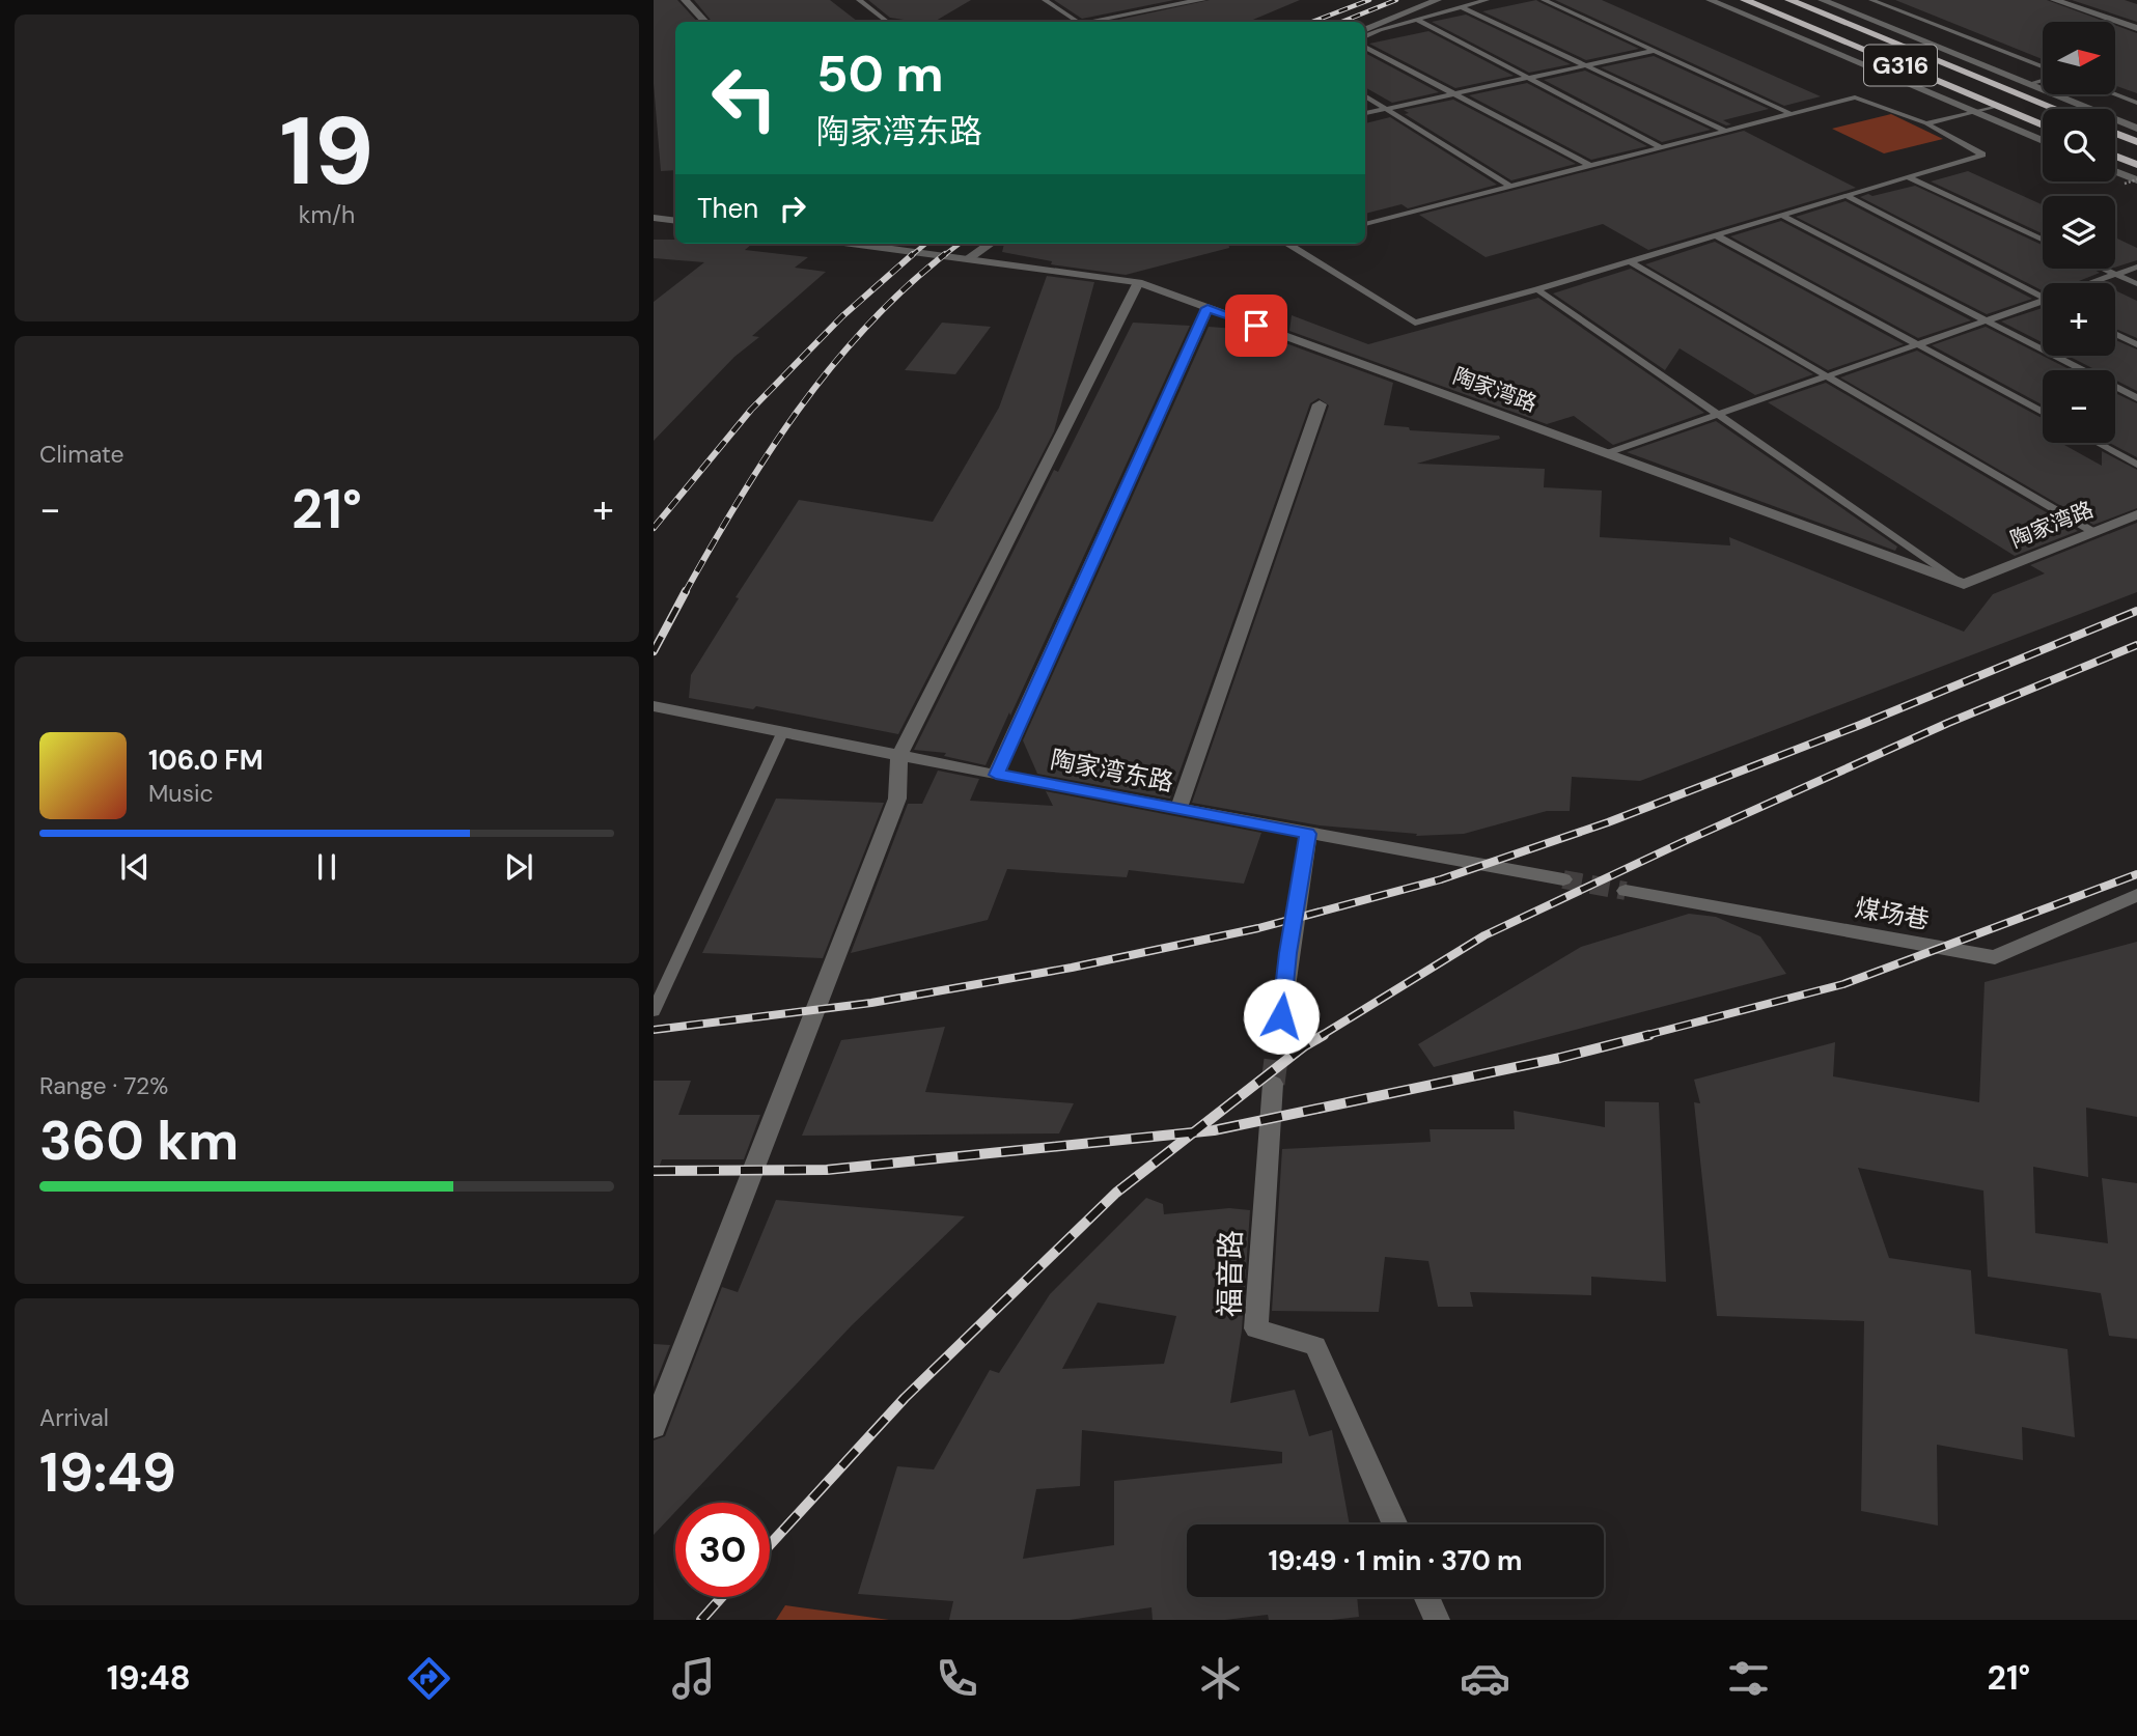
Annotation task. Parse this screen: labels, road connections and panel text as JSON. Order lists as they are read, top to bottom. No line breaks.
{"streets":{"highway":["G316"],"street":["陶家湾路","陶家湾东路","煤场巷","福音路"]},"north":"right","page":{"tile":[["19","km/h"],"Climate",["Range · 72%","360 km"],["Arrival","19:49"]],"map_buttons":["+","−"],"turn":["50 m","陶家湾东路"],"then":"Then","heat":["−","21°","+"],"song":["106.0 FM","Music"],"limit":"30","trip":"19:49 · 1 min · 370 m","tabs":["19:48","21°"]}}
